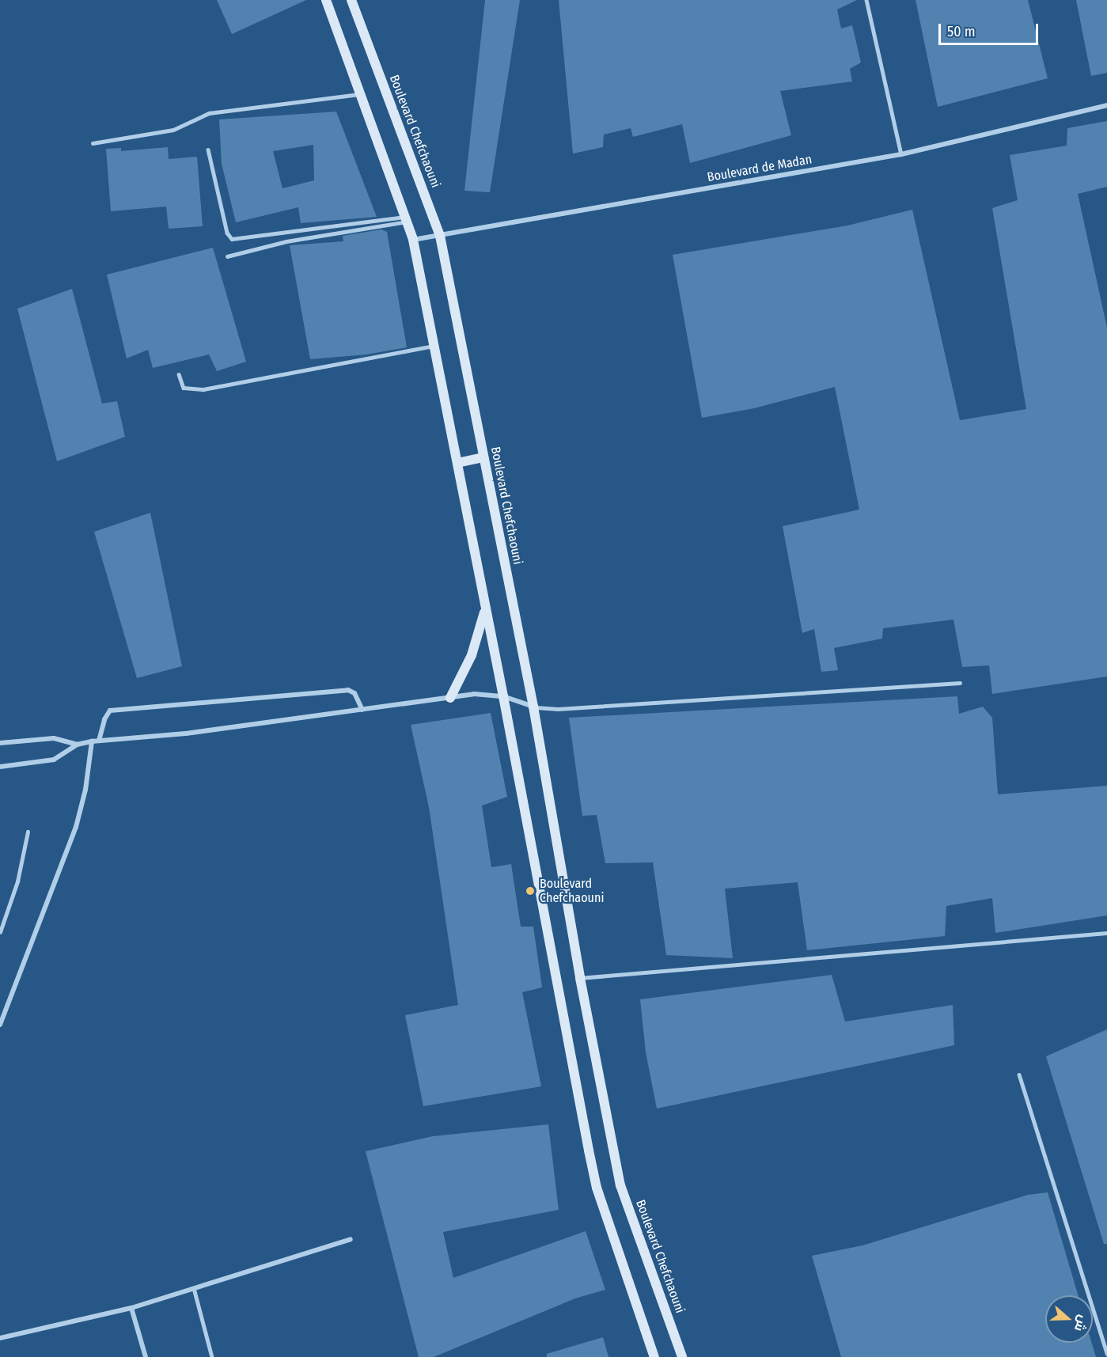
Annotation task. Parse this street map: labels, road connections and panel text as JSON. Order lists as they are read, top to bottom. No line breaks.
{"streets":{"street":["Boulevard Chefchaouni","Boulevard de Madan"]},"crossings":[["Boulevard Chefchaouni","Boulevard de Madan"]],"places":["Boulevard Chefchaouni"],"scale_bar":"50 m","north":"right"}
